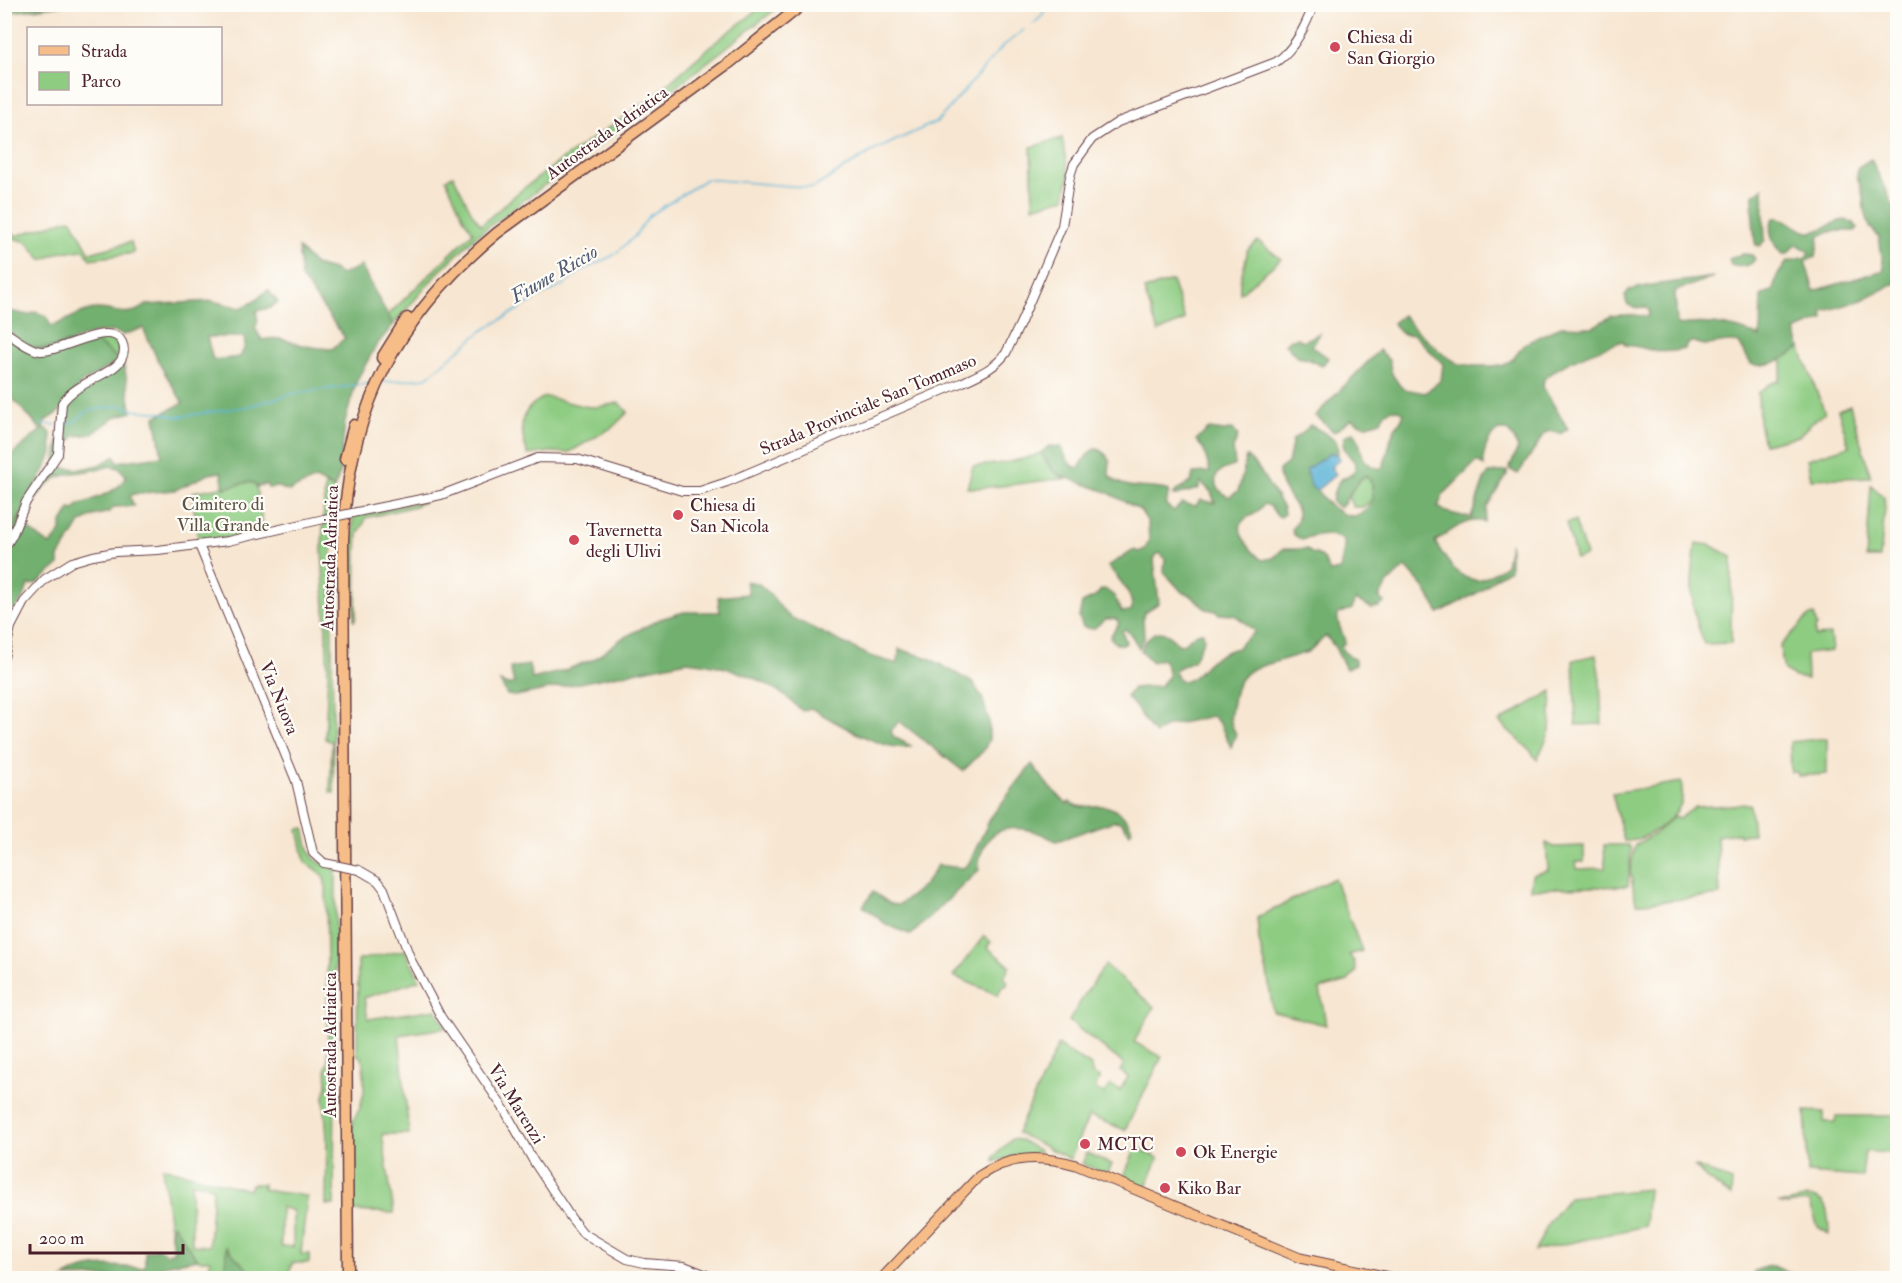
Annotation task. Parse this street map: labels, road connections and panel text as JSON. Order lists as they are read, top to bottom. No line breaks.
{"streets":{"highway":["Autostrada Adriatica"],"street":["Strada Provinciale San Tommaso","Via Nuova","Via Marenzi"]},"crossings":[["Strada Provinciale San Tommaso","Via Nuova"],["Via Nuova","Via Marenzi"]],"water":["Fiume Riccio"],"parks":["Cimitero di Villa Grande"],"places":["Chiesa di San Giorgio","Chiesa di San Nicola","Tavernetta degli Ulivi","MCTC","Ok Energie","Kiko Bar"],"legend":["Strada","Parco"],"scale_bar":"200 m"}
